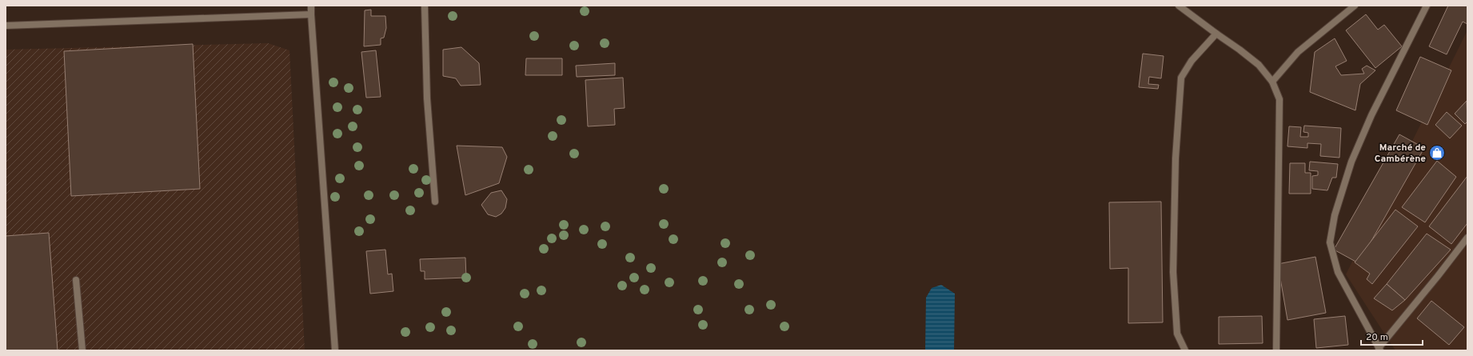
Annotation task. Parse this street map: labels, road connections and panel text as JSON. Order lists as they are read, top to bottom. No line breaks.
{"places":{"shop":["Marché de Cambérène"]},"scale_bar":"20 m"}
